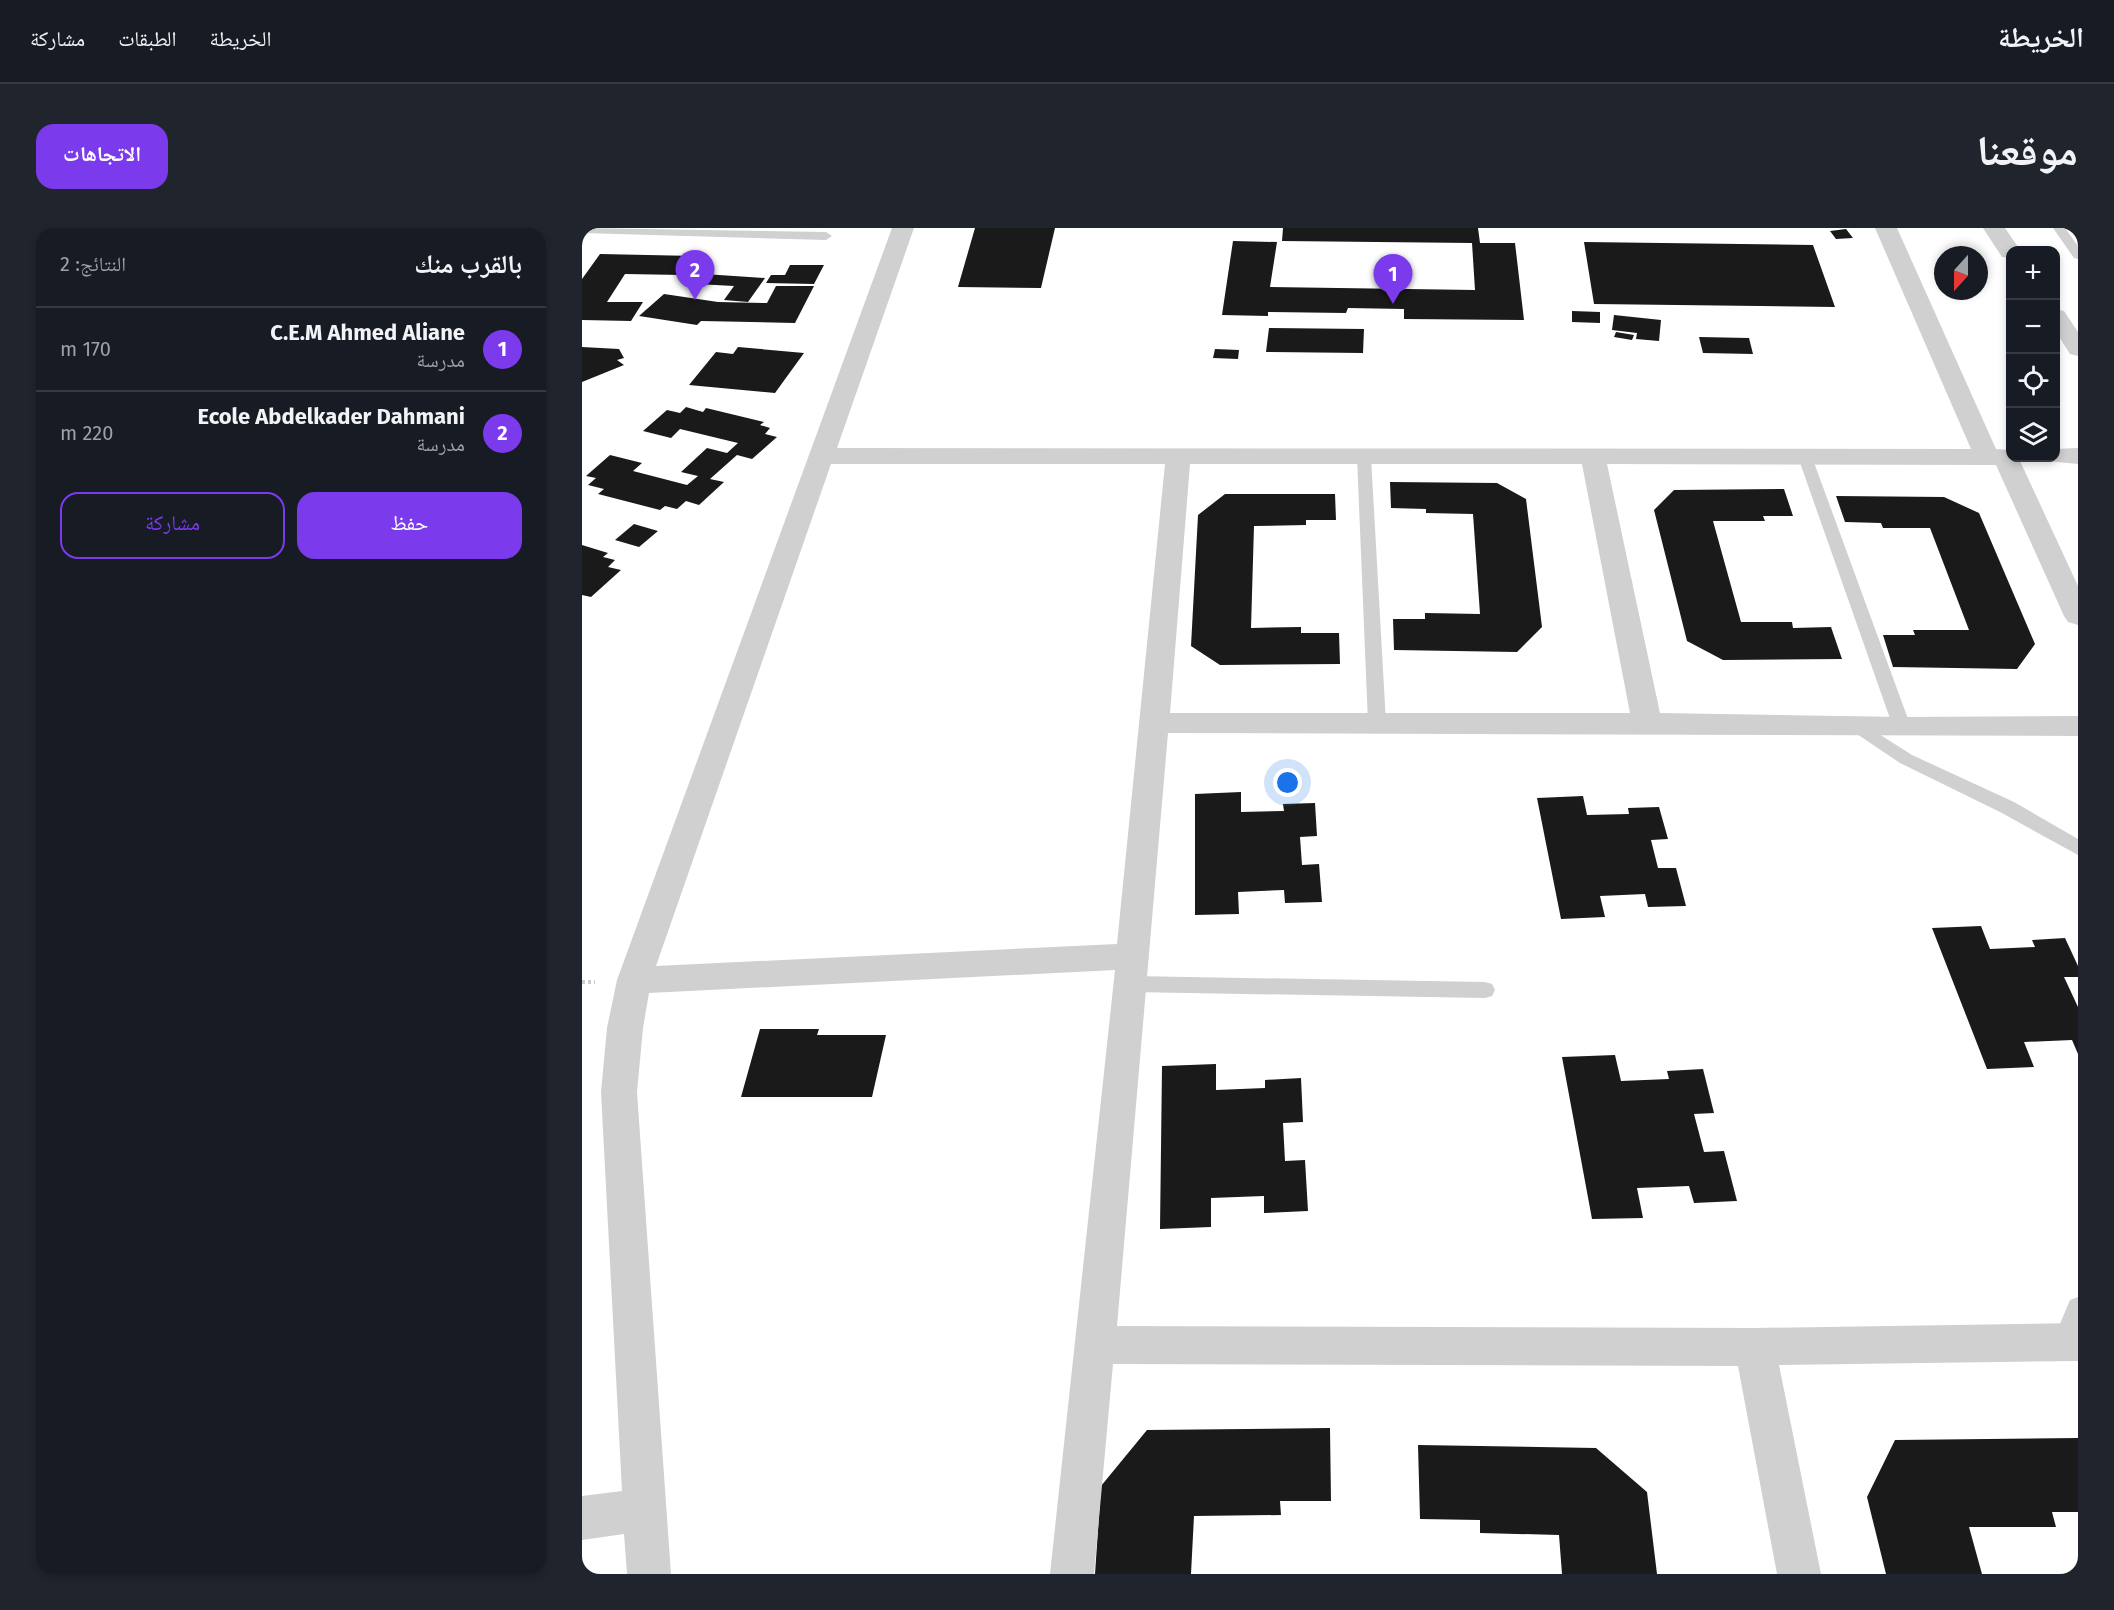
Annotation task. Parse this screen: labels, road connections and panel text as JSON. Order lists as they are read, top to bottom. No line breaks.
{"north":"bottom","page":{"header":"الخريطة","nav":["الخريطة","الطبقات","مشاركة"],"title":"موقعنا","buttons":["الاتجاهات",["حفظ","مشاركة"]],"heading":["بالقرب منك","النتائج: 2"],"map_buttons":["+","−"],"pins":["2","1"],"list":[{"mark":"1","name":"C.E.M Ahmed Aliane","note":"مدرسة","value":"170 m"},{"mark":"2","name":"Ecole Abdelkader Dahmani","note":"مدرسة","value":"220 m"}]}}
